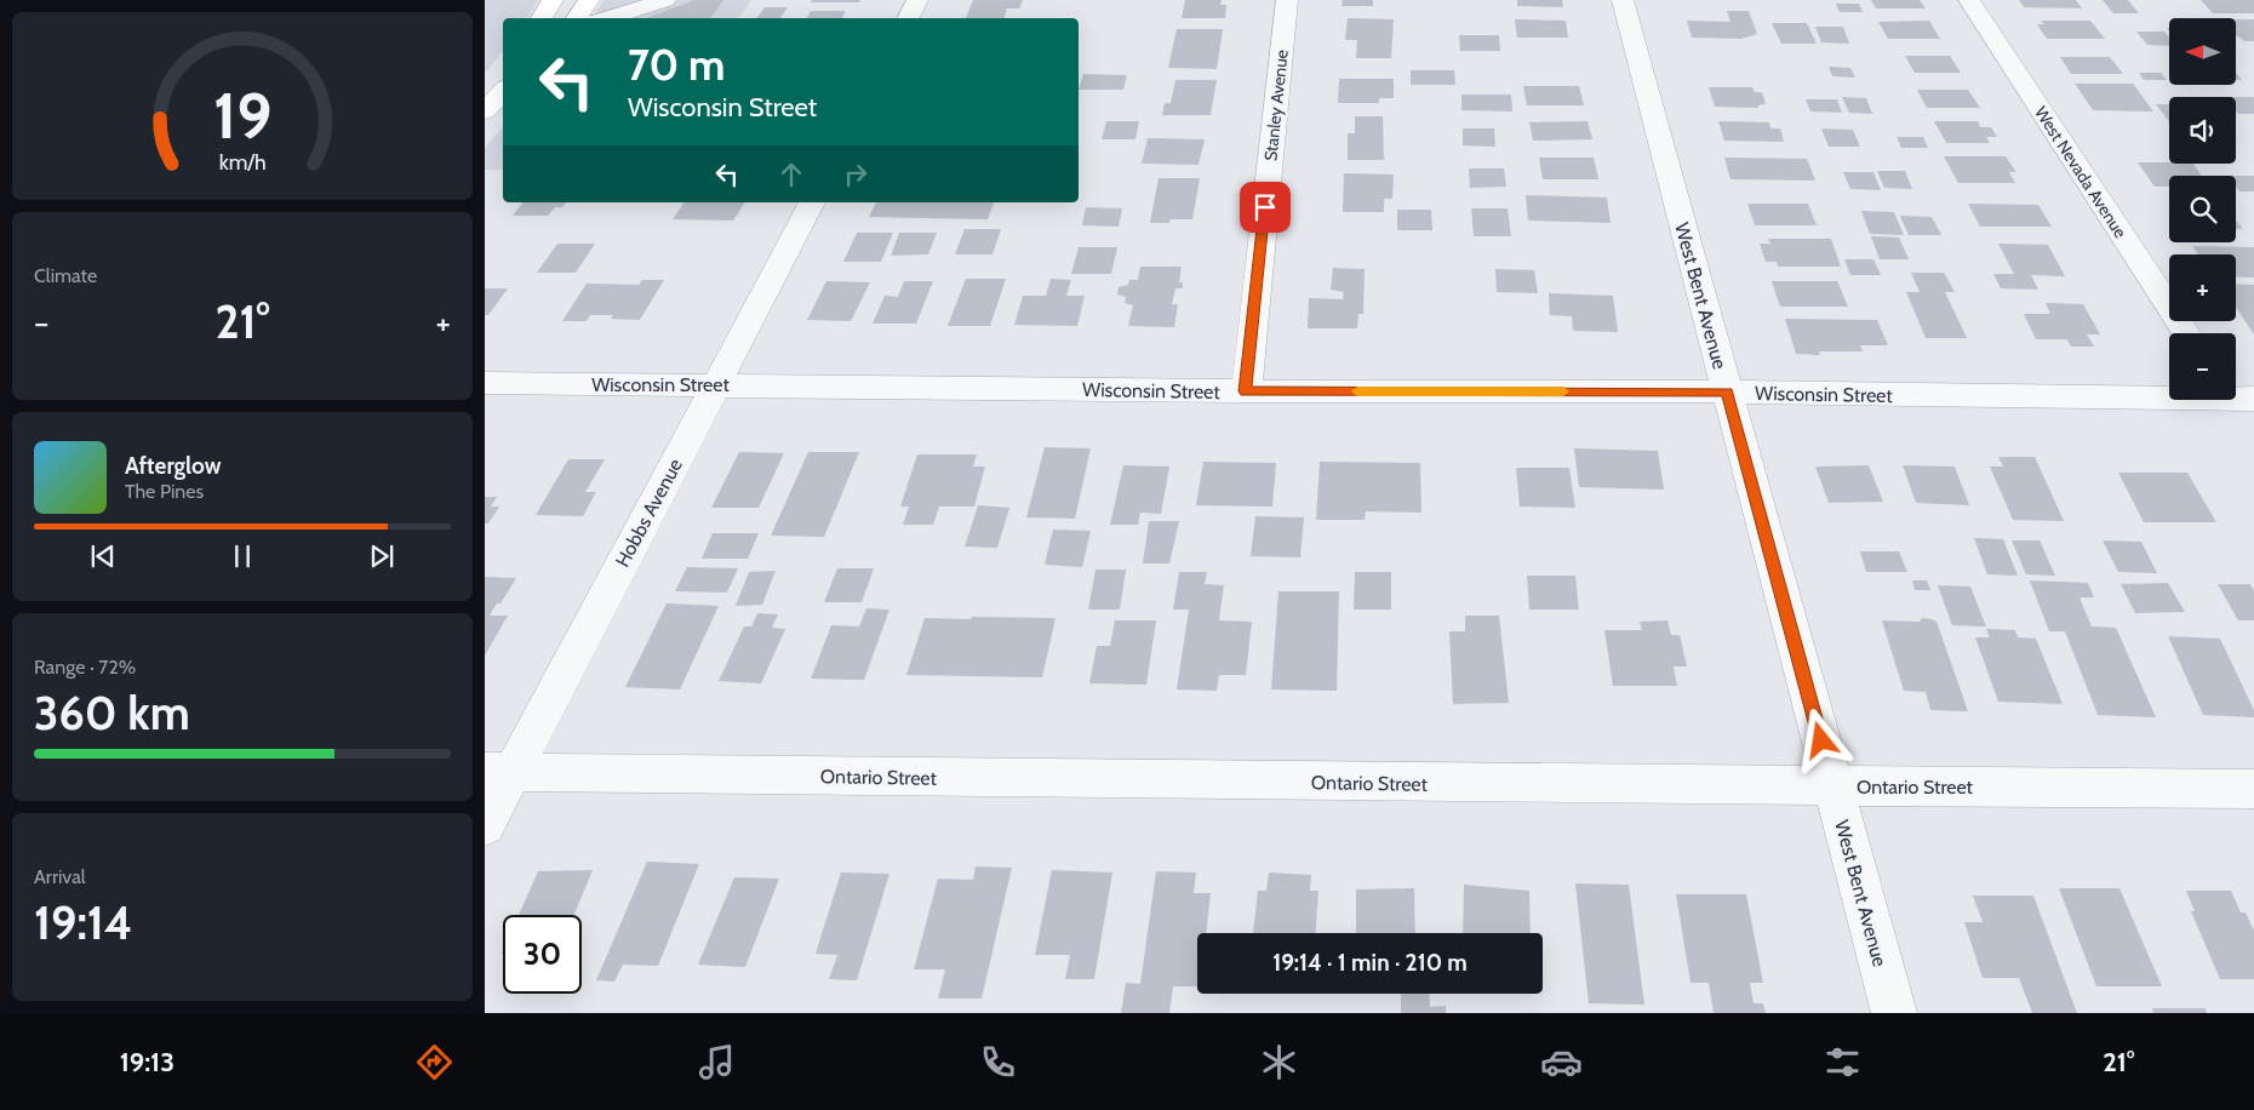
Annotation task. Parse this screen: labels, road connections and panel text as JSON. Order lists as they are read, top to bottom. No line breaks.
{"streets":{"street":["Stanley Avenue","West Nevada Avenue","West Bent Avenue","Wisconsin Street","Hobbs Avenue","Ontario Street"]},"crossings":[["Stanley Avenue","Wisconsin Street"],["West Bent Avenue","Wisconsin Street"],["West Bent Avenue","Ontario Street"],["Wisconsin Street","Hobbs Avenue"],["Hobbs Avenue","Ontario Street"]],"north":"left","page":{"map_buttons":["+","−"],"turn":["70 m","Wisconsin Street"],"tile":["Climate",["Range · 72%","360 km"],["Arrival","19:14"]],"heat":["−","21°","+"],"song":["Afterglow","The Pines"],"limit":"30","trip":"19:14 · 1 min · 210 m","tabs":["19:13","21°"],"gauge":["19","km/h"]}}
